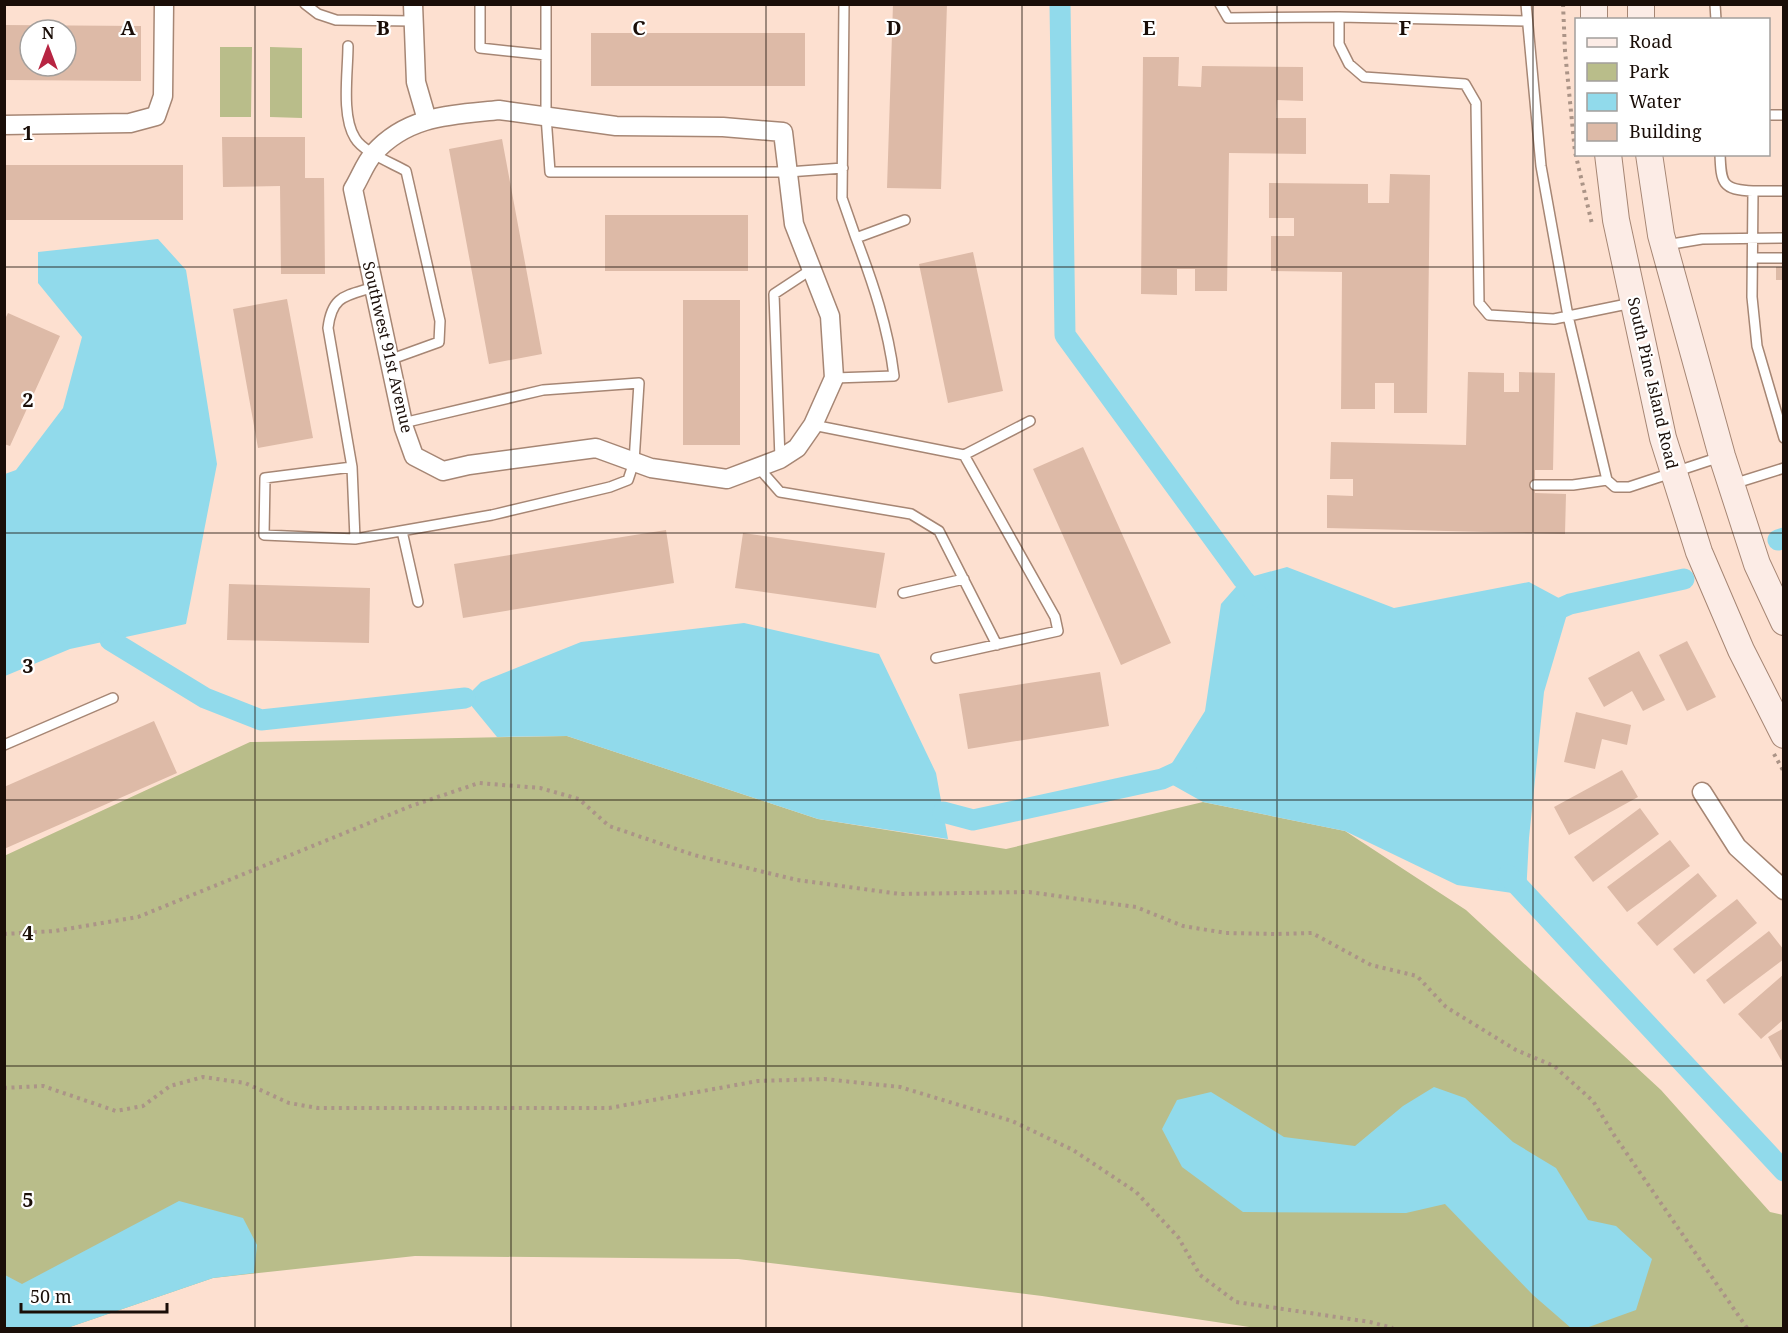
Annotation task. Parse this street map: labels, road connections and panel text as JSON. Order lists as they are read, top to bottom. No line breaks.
{"streets":{"main road":["South Pine Island Road"],"street":["Southwest 91st Avenue"]},"legend":["Road","Park","Water","Building"],"scale_bar":"50 m","north":"top","grid":{"columns":["A","B","C","D","E","F"],"rows":["1","2","3","4","5"]}}
